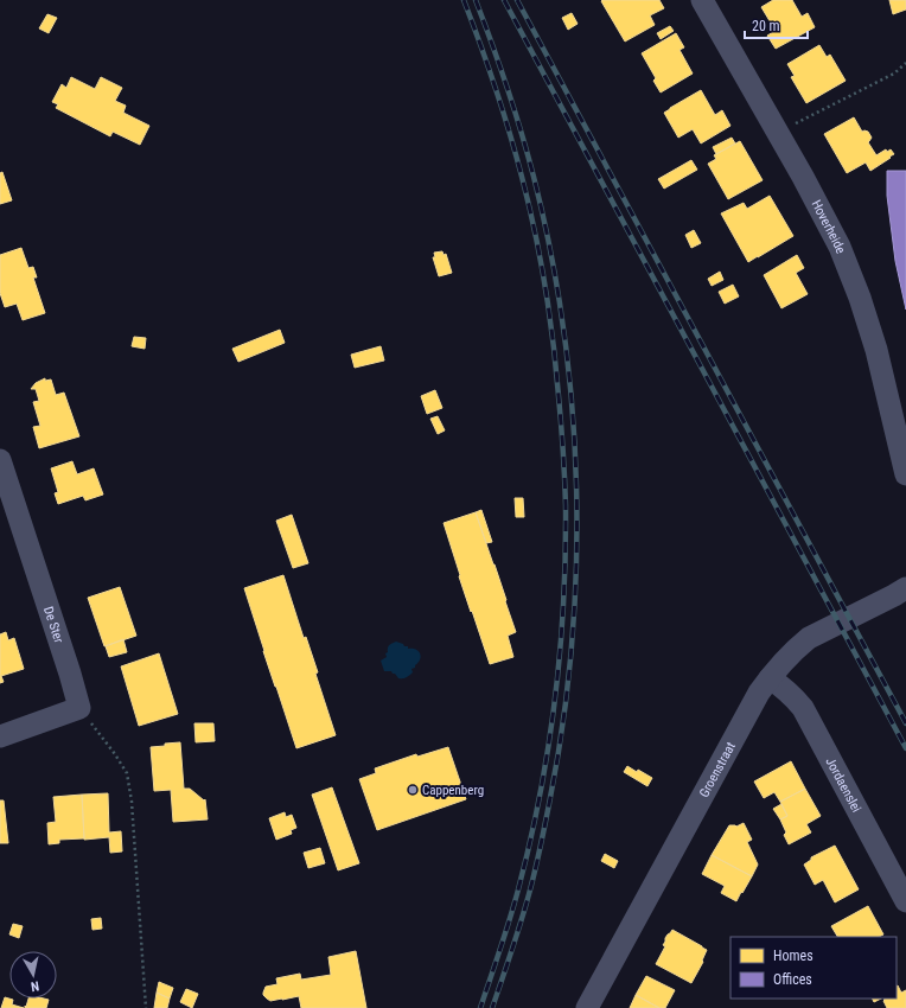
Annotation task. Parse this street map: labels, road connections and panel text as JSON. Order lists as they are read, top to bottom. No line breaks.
{"streets":{"street":["Hoverheide","De Ster","Groenstraat","Jordaenslei"]},"crossings":[["Groenstraat","Jordaenslei"]],"places":["Cappenberg"],"legend":["Homes","Offices"],"scale_bar":"20 m","north":"bottom"}
